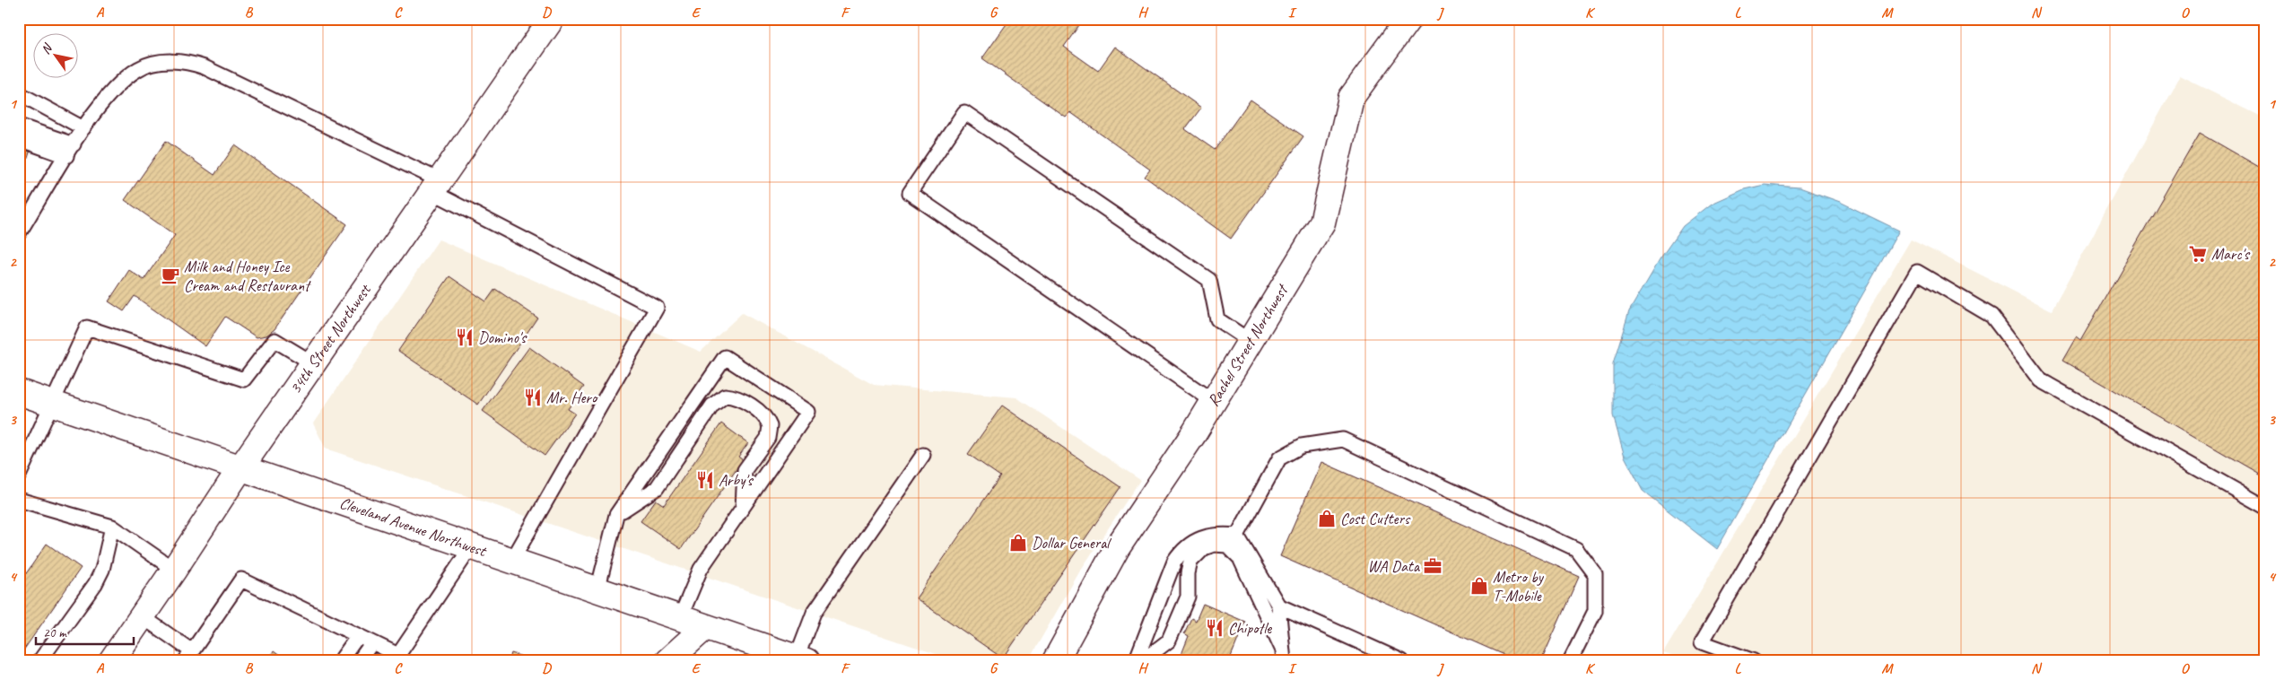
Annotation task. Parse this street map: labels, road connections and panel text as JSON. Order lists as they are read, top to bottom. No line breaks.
{"streets":{"street":["34th Street Northwest","Rachel Street Northwest","Cleveland Avenue Northwest"]},"crossings":[["34th Street Northwest","Cleveland Avenue Northwest"]],"places":{"supermarket":["Marc's"],"cafe":["Milk and Honey Ice Cream and Restaurant"],"restaurant":["Domino's","Mr. Hero","Arby's","Chipotle"],"shop":["Cost Cutters","Dollar General","Metro by T-Mobile"],"office":["WA Data"]},"scale_bar":"20 m","north":"top left","grid":{"columns":["A","B","C","D","E","F","G","H","I","J","K","L","M","N","O"],"rows":["1","2","3","4"]}}
